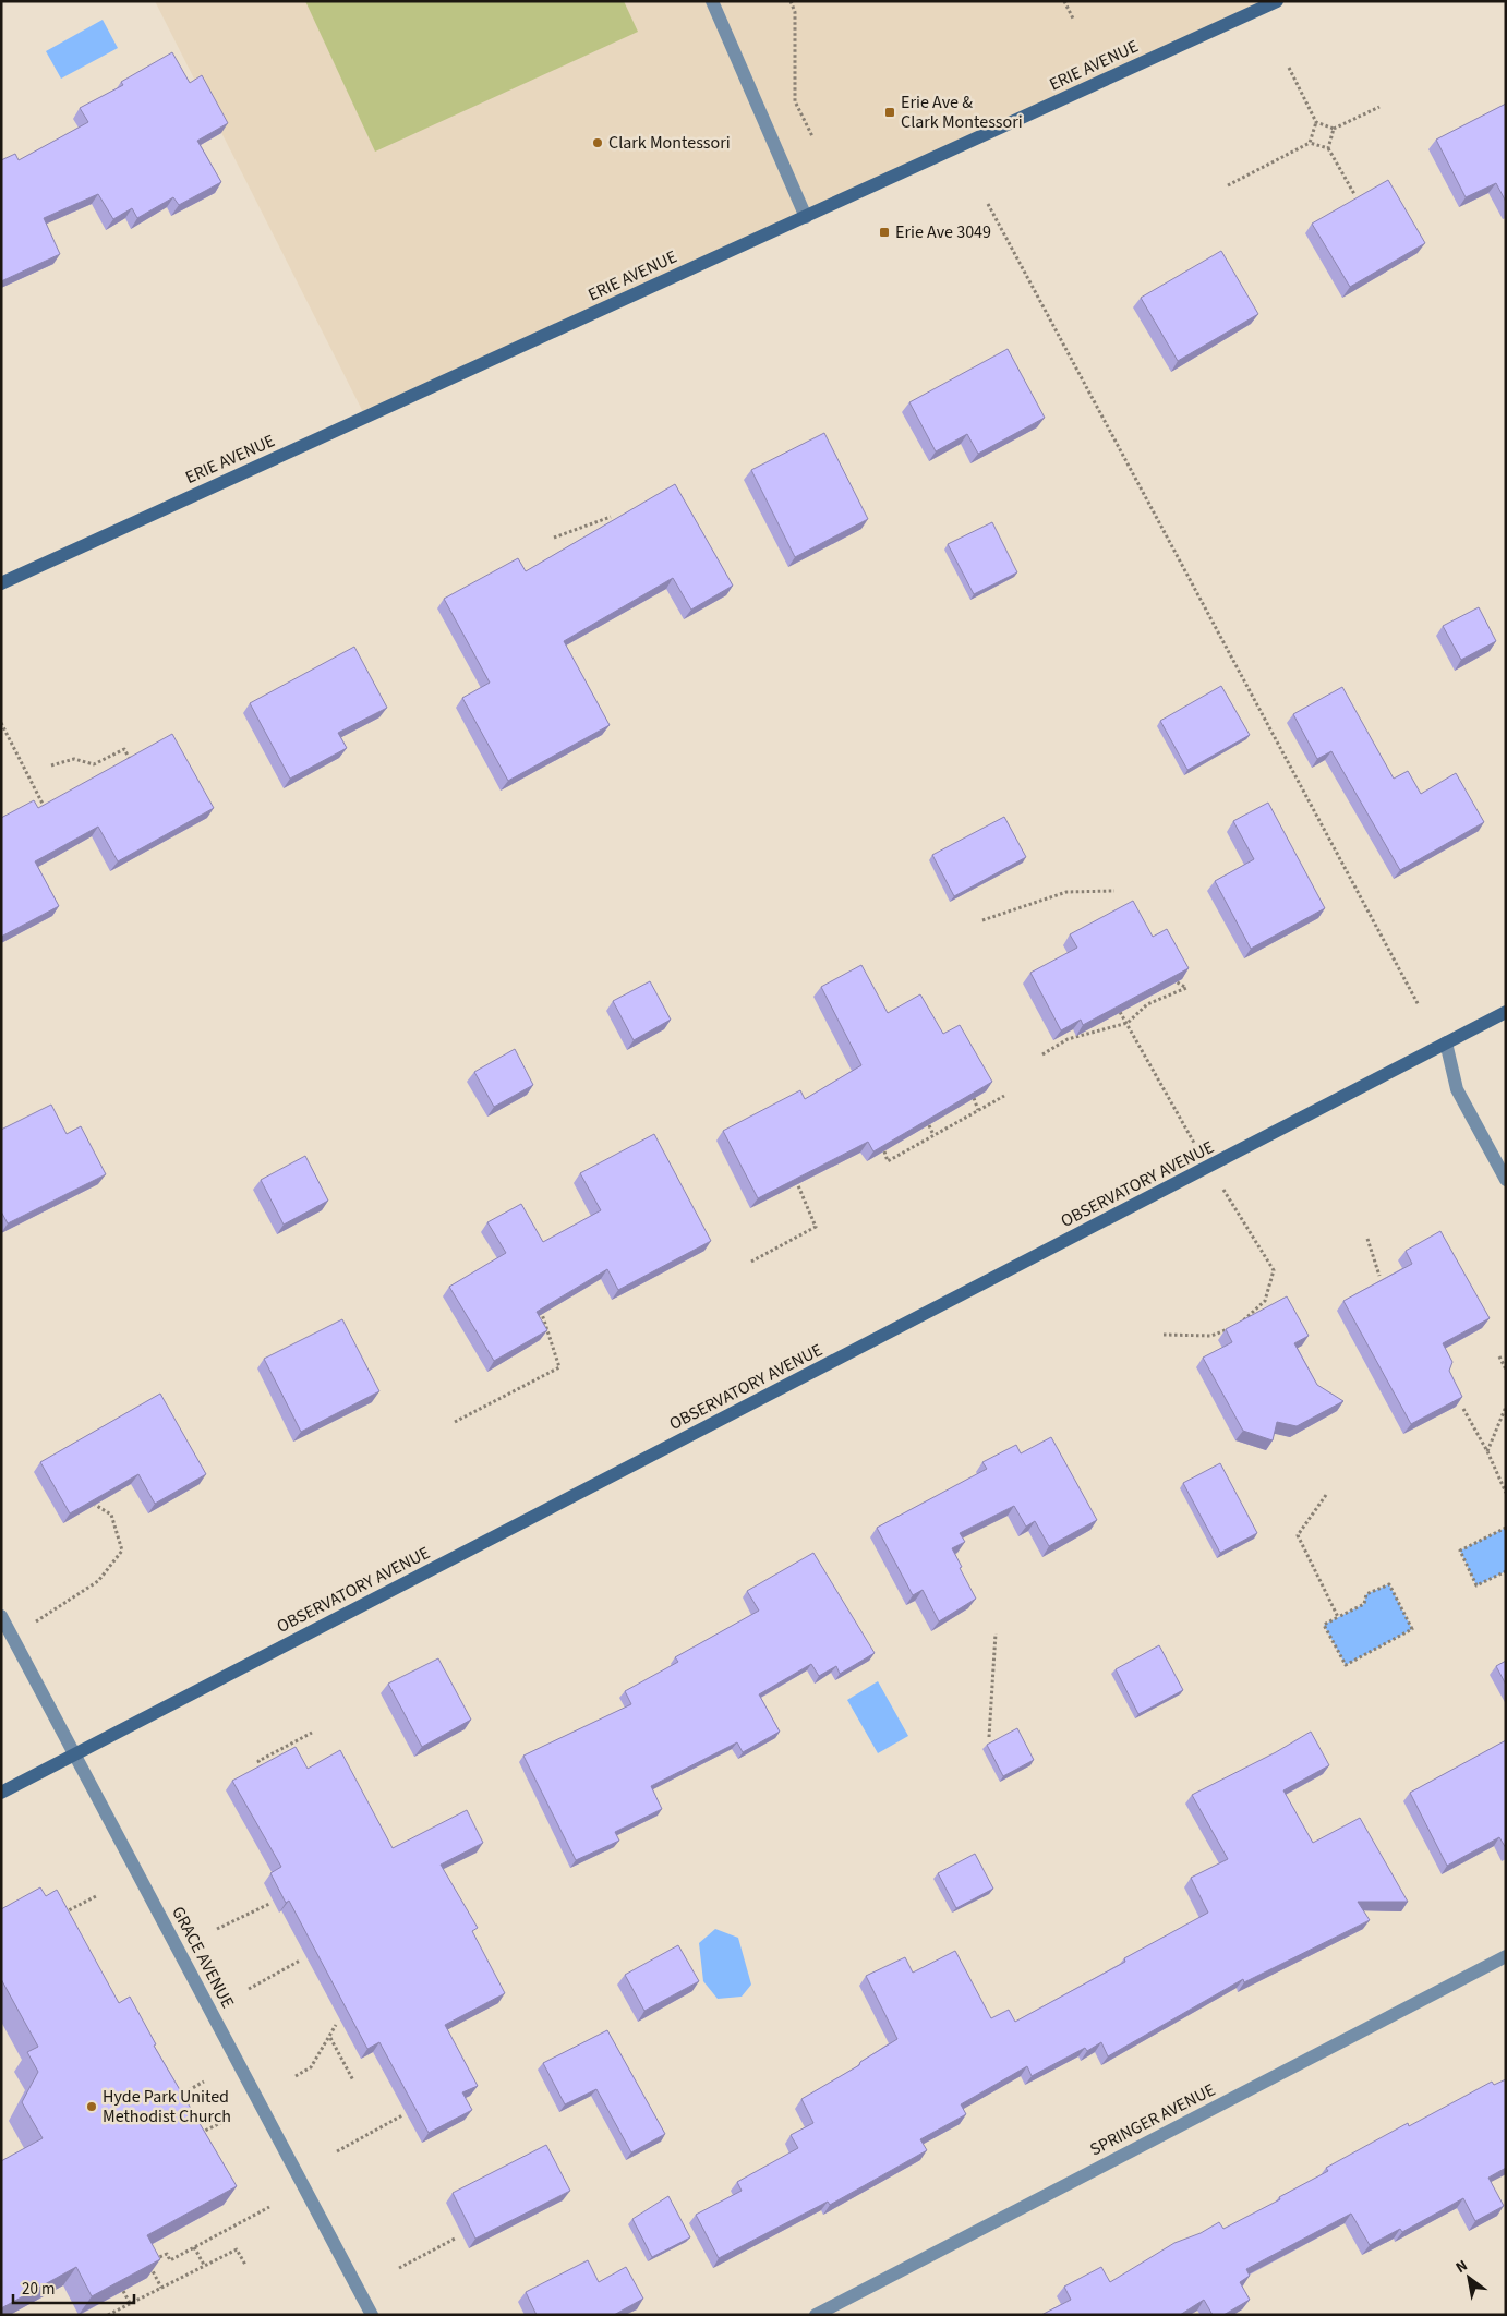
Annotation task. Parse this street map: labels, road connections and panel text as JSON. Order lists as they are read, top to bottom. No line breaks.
{"streets":{"street":["ERIE AVENUE","OBSERVATORY AVENUE","GRACE AVENUE","SPRINGER AVENUE"]},"crossings":[["OBSERVATORY AVENUE","GRACE AVENUE"]],"places":{"transit":["Erie Ave & Clark Montessori","Erie Ave 3049"],"other":["Clark Montessori","Hyde Park United Methodist Church"]},"scale_bar":"20 m","north":"top left"}
